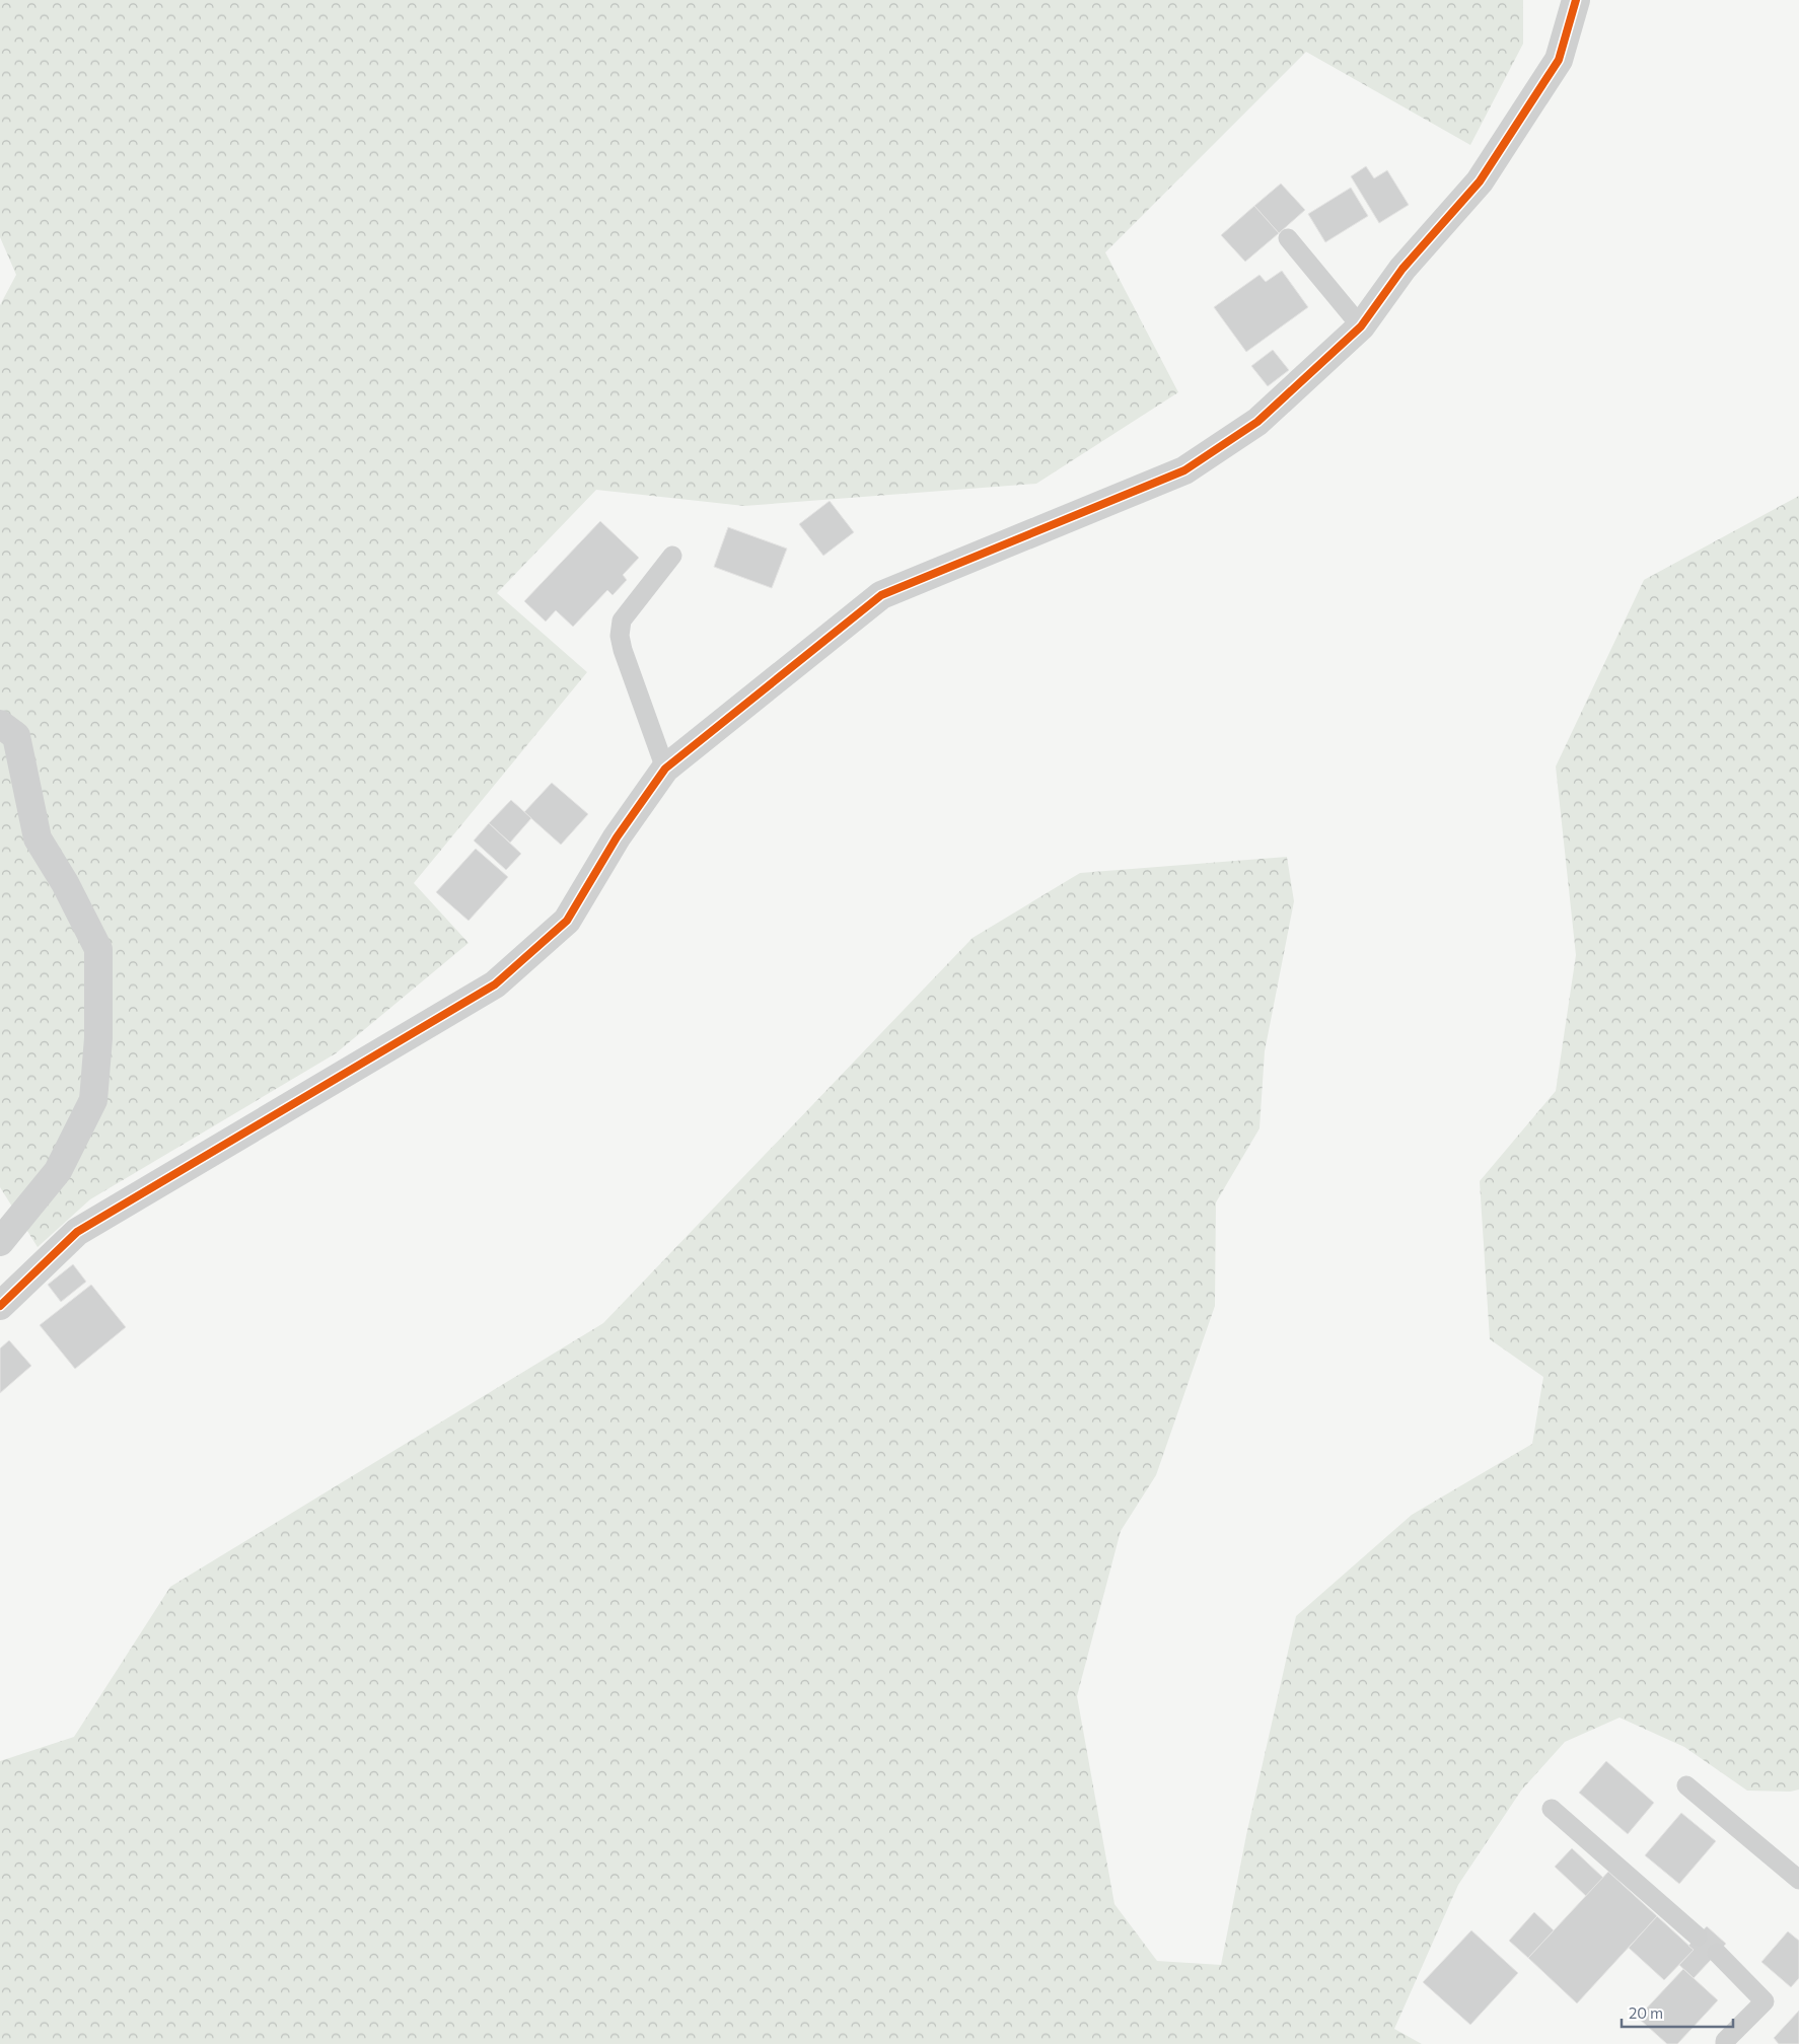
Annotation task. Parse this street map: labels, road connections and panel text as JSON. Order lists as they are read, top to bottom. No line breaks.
{"scale_bar":"20 m"}
